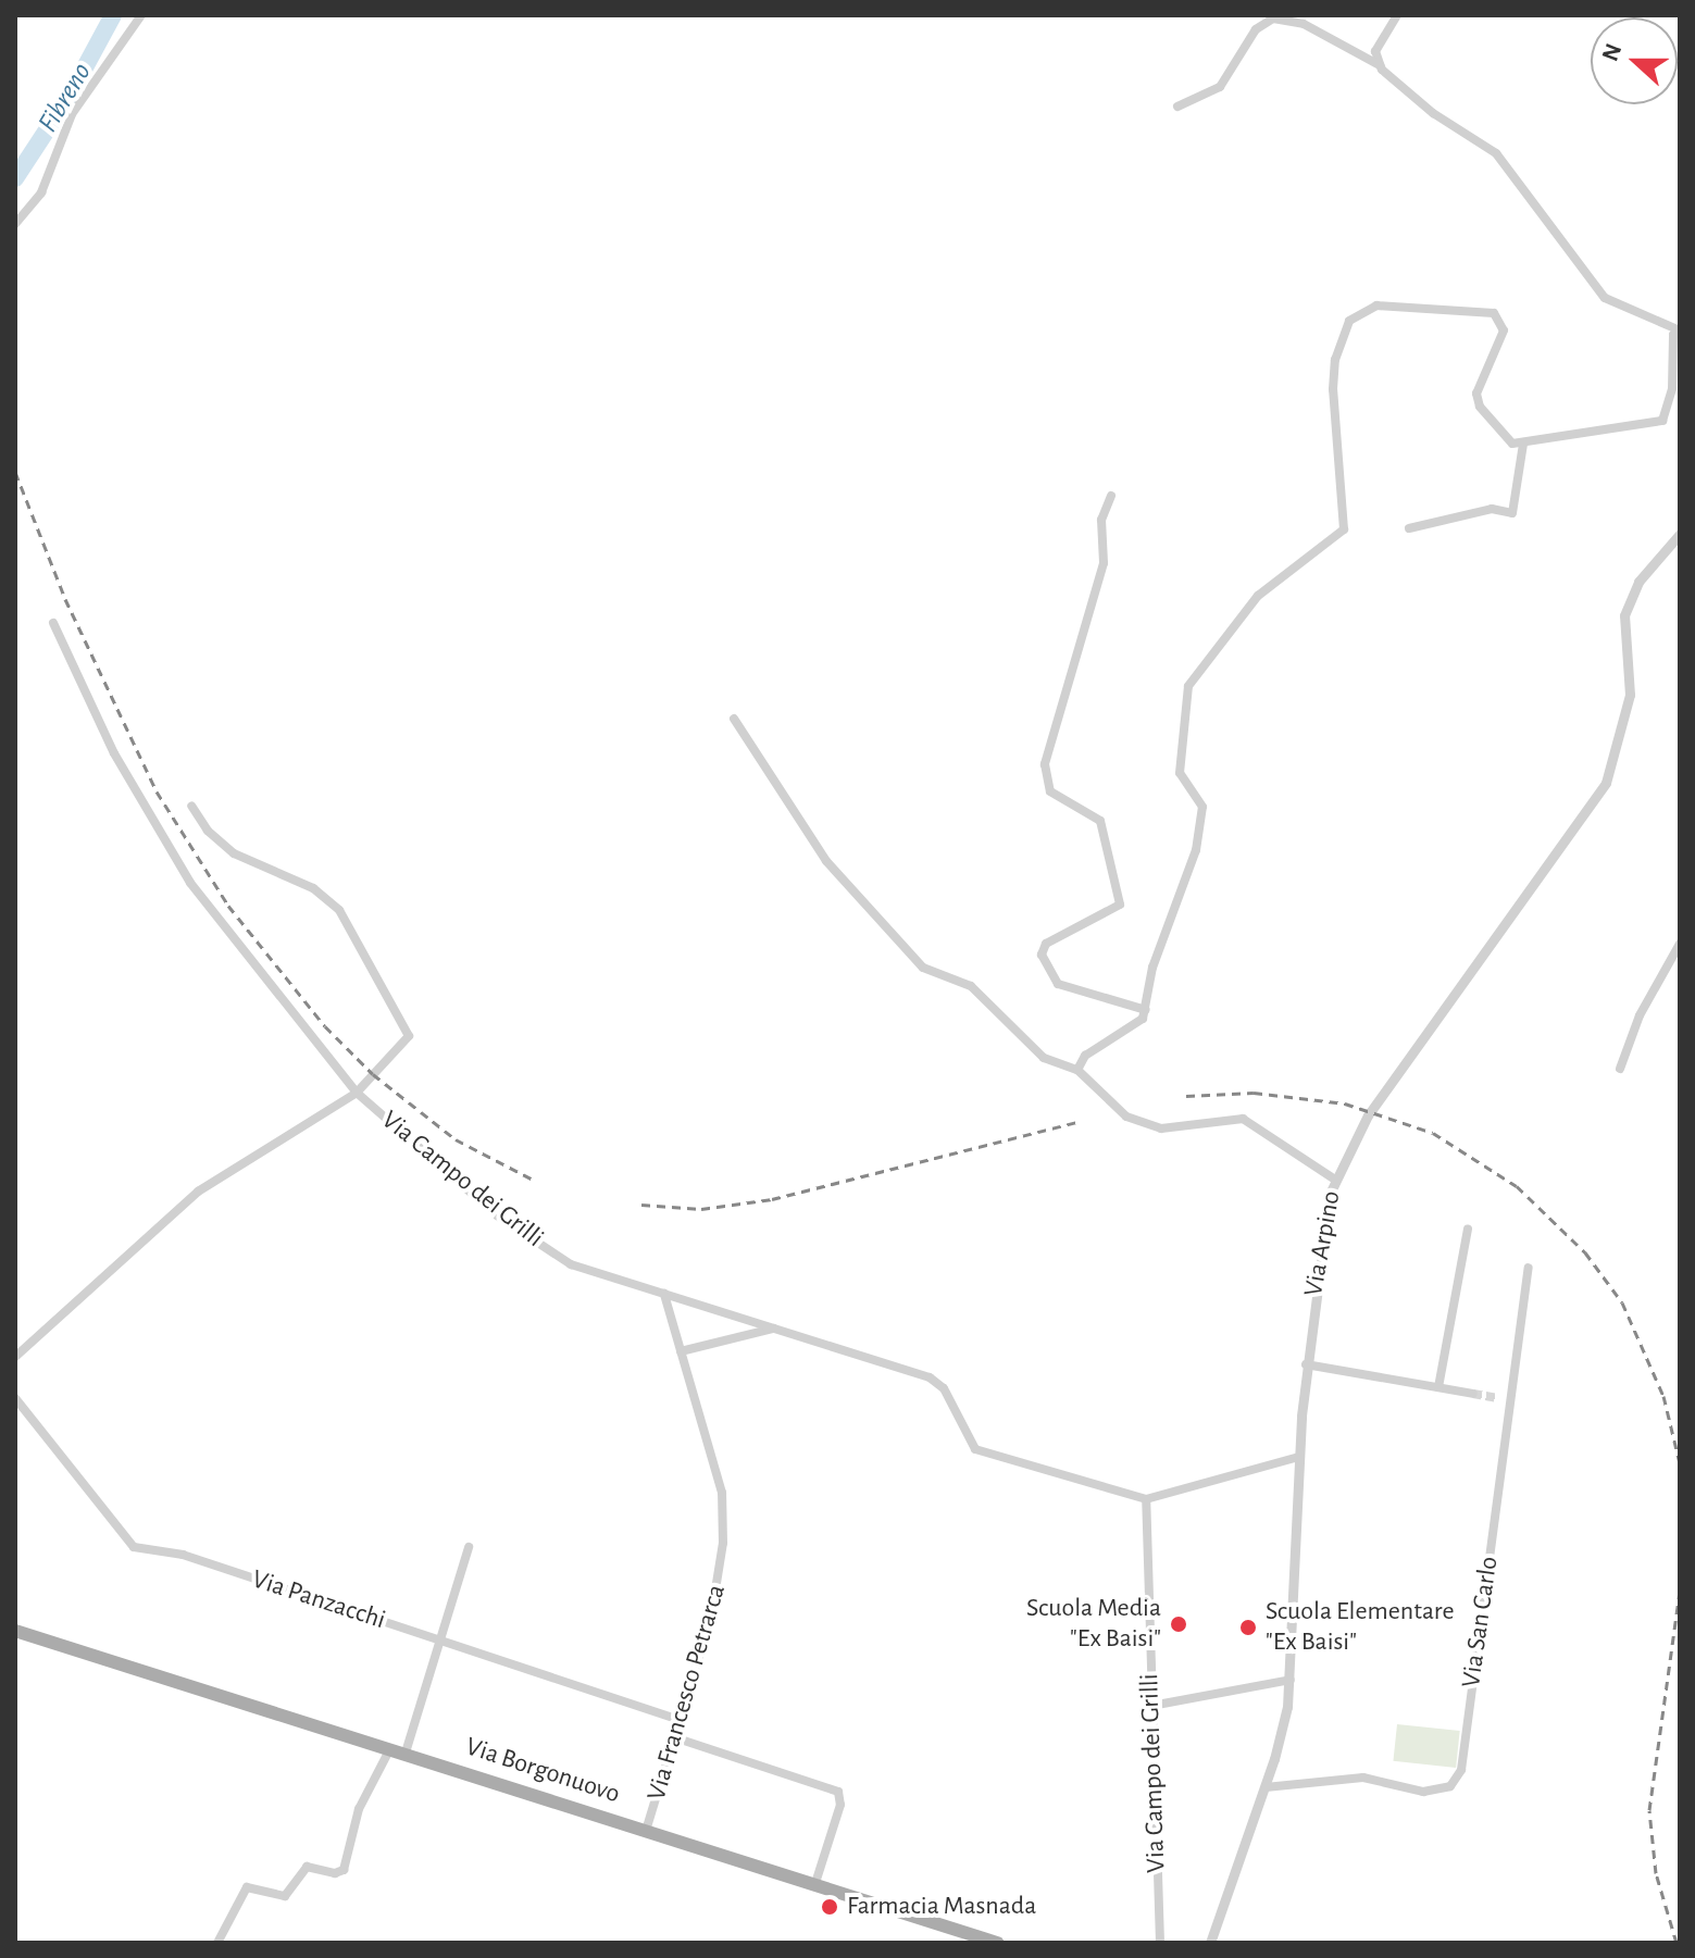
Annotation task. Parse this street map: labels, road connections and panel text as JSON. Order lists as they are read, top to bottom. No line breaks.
{"streets":{"main road":["Via Borgonuovo"],"street":["Via Campo dei Grilli","Via Arpino","Via Panzacchi","Via San Carlo","Via Francesco Petrarca"]},"crossings":[["Via Campo dei Grilli","Via Francesco Petrarca"],["Via Arpino","Via San Carlo"],["Via Panzacchi","Via Francesco Petrarca"],["Via Francesco Petrarca","Via Borgonuovo"]],"water":["Fibreno"],"places":["Scuola Media \"Ex Baisi\"","Scuola Elementare \"Ex Baisi\"","Farmacia Masnada"],"north":"left"}
